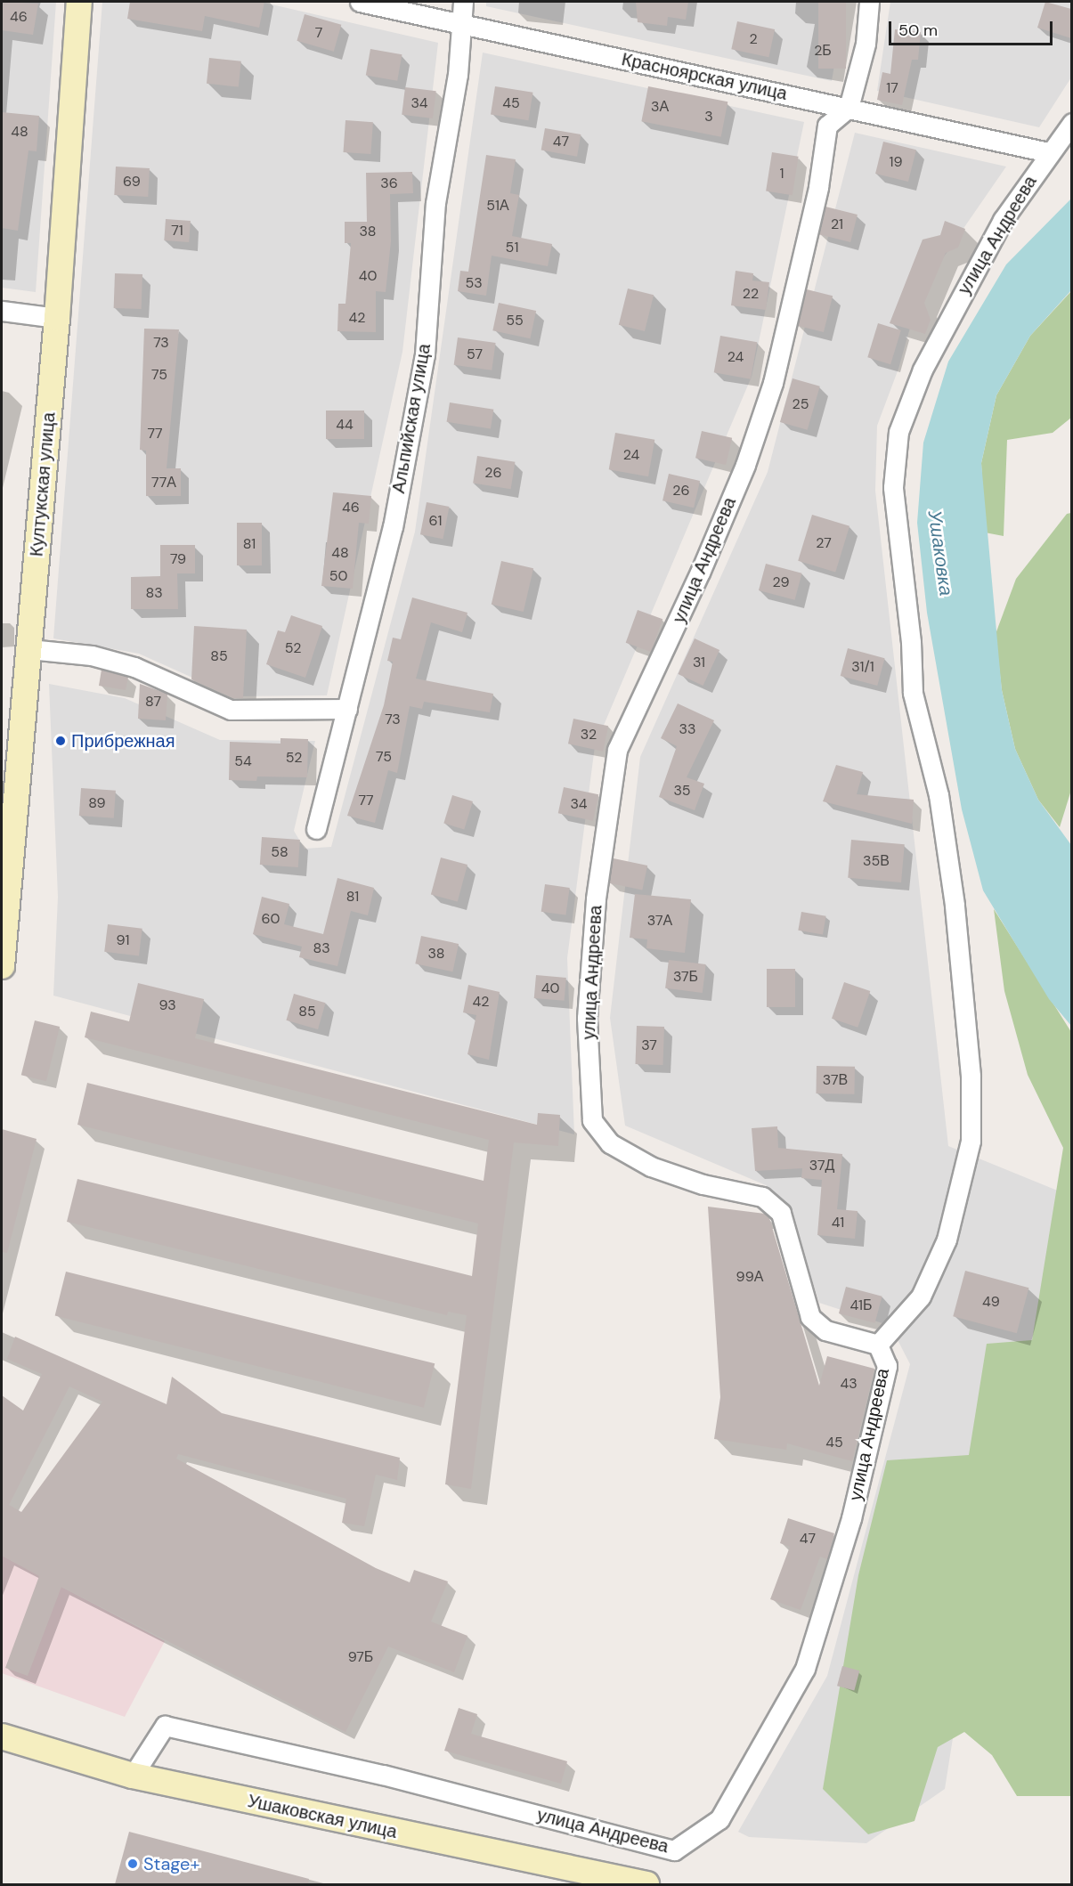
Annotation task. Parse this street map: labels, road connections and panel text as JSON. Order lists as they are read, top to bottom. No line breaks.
{"streets":{"main road":["Култукская улица","Ушаковская улица"],"street":["Красноярская улица","улица Андреева","Альпийская улица"]},"crossings":[["Красноярская улица","улица Андреева"],["Красноярская улица","Альпийская улица"],["улица Андреева","Ушаковская улица"]],"water":["Ушаковка"],"places":["Прибрежная","Stage+"],"house_numbers":["46","7","2","2Б","17","34","45","3А","3","48","47","19","1","69","36","51А","21","71","38","51","40","53","22","42","55","73","57","24","75","25","44","77","24","26","77А","26","46","61","27","81","48","79","50","29","83","52","85","31","31/1","87","73","33","32","75","52","54","35","77","89","34","58","35В","81","60","37А","91","83","38","37Б","40","42","93","85","37","37В","37Д","41","99А","49","41Б","43","45","47","97Б"],"scale_bar":"50 m"}
